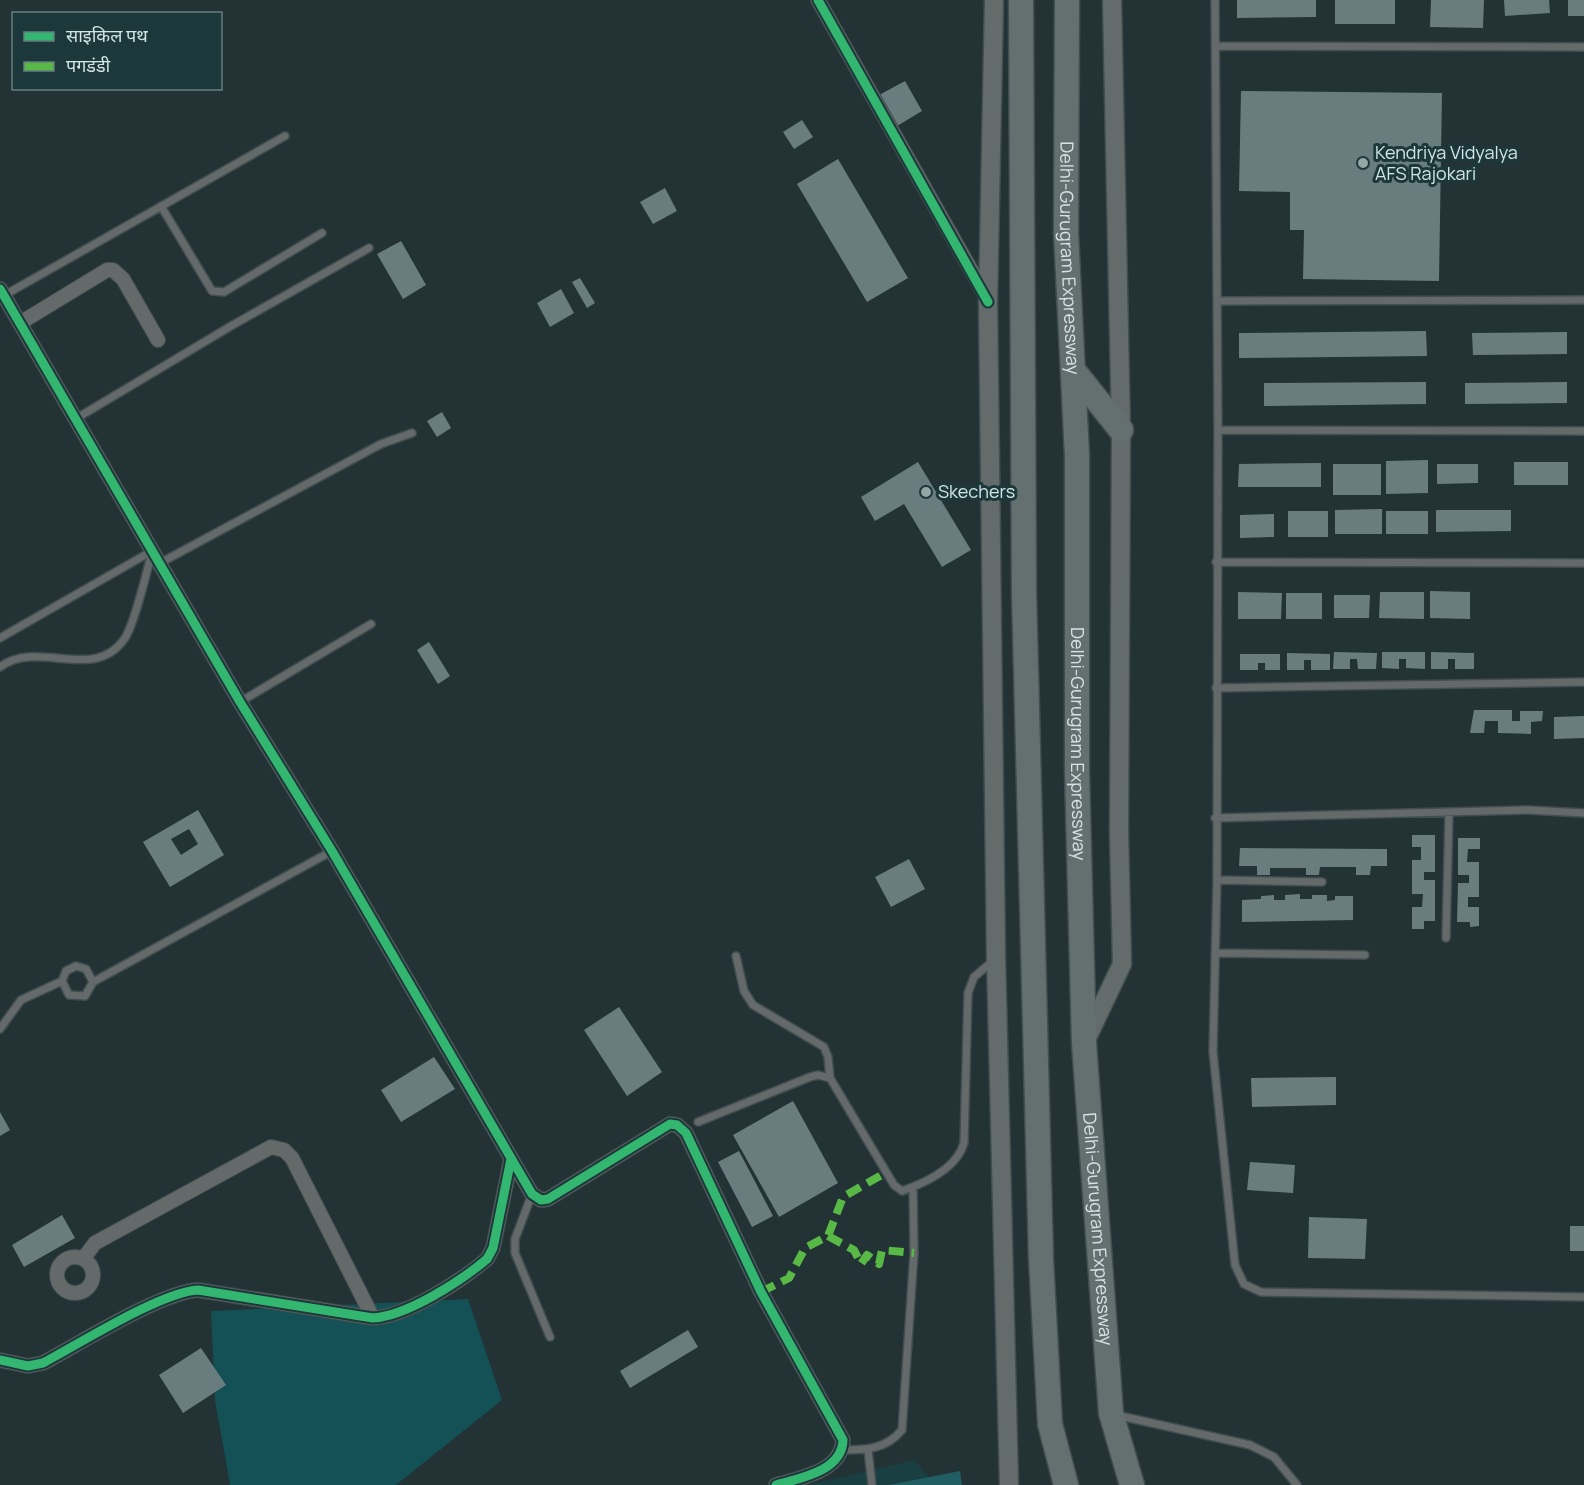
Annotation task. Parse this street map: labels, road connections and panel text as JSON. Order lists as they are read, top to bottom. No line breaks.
{"streets":{"highway":["Delhi-Gurugram Expressway"]},"places":["Kendriya Vidyalya AFS Rajokari","Skechers"],"legend":["साइकिल पथ","पगडंडी"]}
